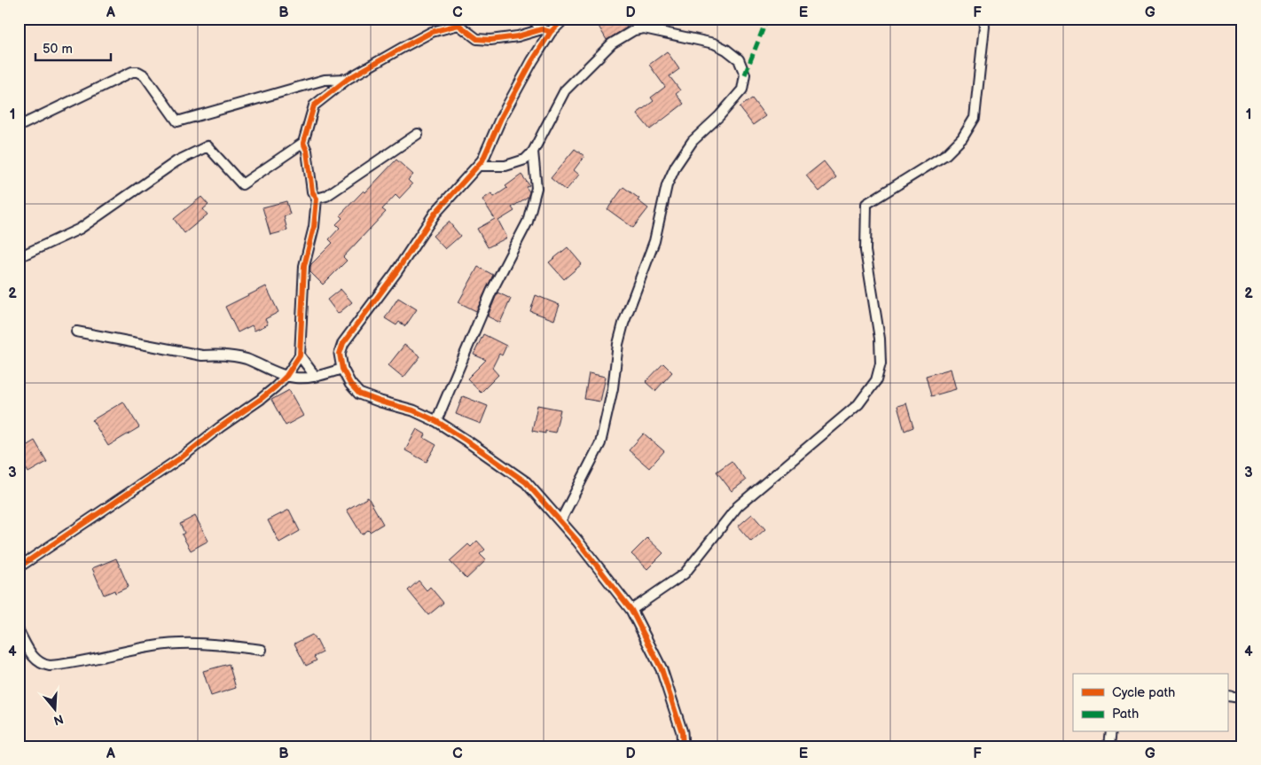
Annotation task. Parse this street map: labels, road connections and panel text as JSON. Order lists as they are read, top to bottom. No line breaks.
{"legend":["Cycle path","Path"],"scale_bar":"50 m","north":"bottom","grid":{"columns":["A","B","C","D","E","F","G"],"rows":["1","2","3","4"]}}
